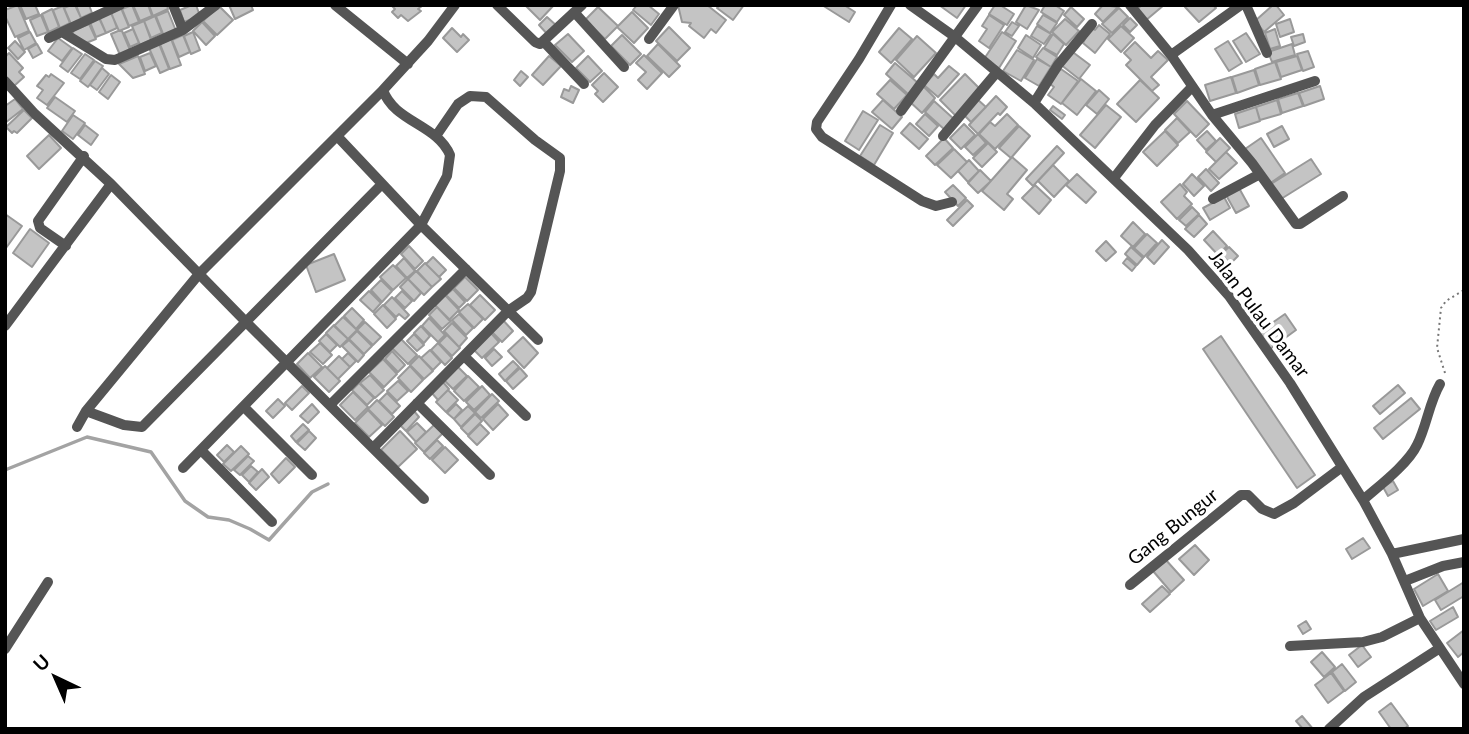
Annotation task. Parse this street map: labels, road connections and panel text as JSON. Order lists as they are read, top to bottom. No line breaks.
{"streets":{"street":["Jalan Pulau Damar","Gang Bungur"]},"crossings":[["Jalan Pulau Damar","Gang Bungur"]],"north":"top left"}
